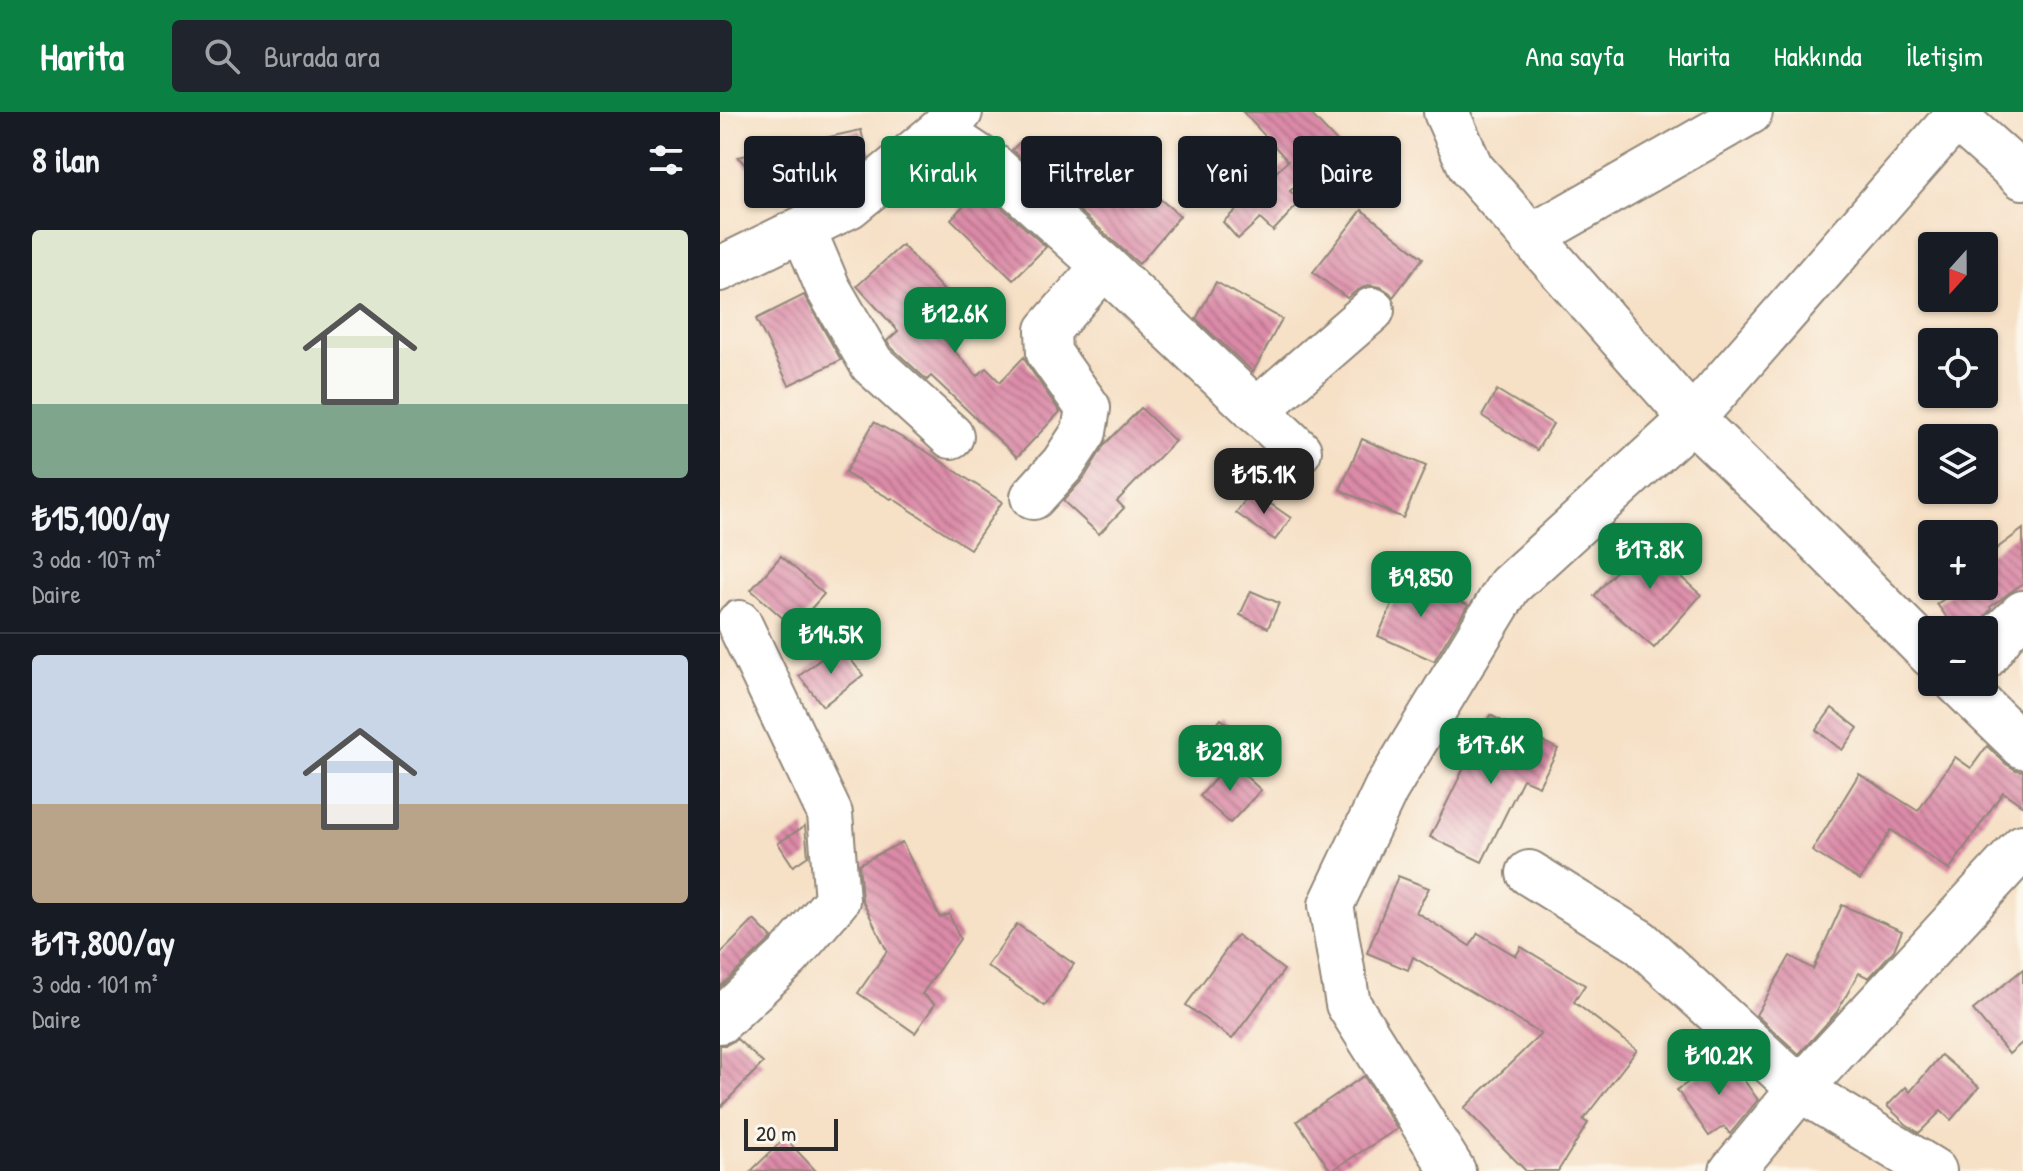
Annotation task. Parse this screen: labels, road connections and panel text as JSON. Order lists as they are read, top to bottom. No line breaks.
{"scale_bar":"20 m","north":"bottom","page":{"header":"Harita","search":"Burada ara","nav":["Ana sayfa","Harita","Hakkında","İletişim"],"heading":"8 ilan","chip":["Satılık","Kiralık","Filtreler","Yeni","Daire"],"list":[{"name":"₺15,100/ay","note":"3 oda · 107 m² · Daire"},{"name":"₺17,800/ay","note":"3 oda · 101 m² · Daire"}],"map_buttons":["+","−"],"price":["₺12.6K","₺15.1K","₺17.8K","₺9,850","₺14.5K","₺17.6K","₺29.8K","₺10.2K"],"scale":"20 m"}}
